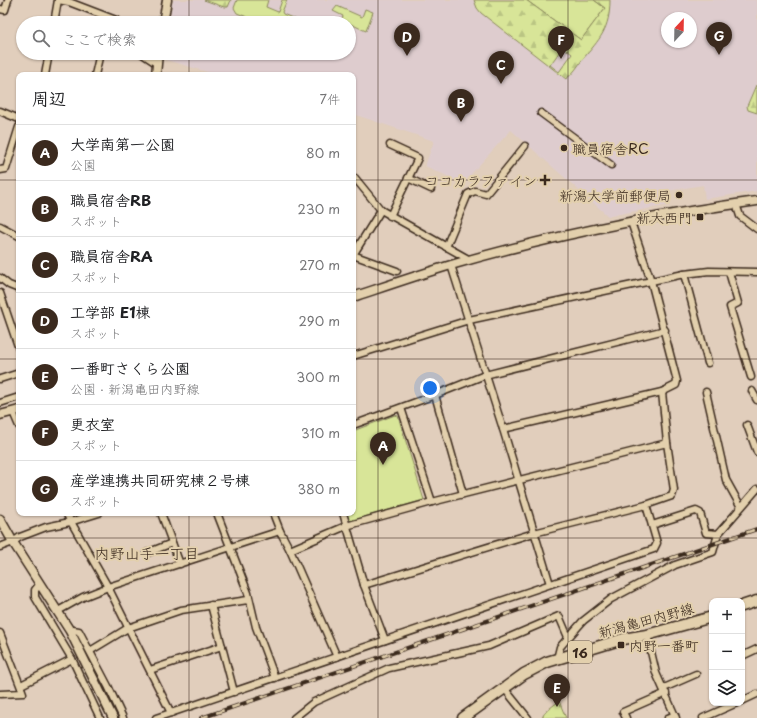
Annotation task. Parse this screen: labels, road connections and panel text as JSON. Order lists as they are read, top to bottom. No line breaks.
{"streets":{"main road":["新潟亀田内野線","16"]},"districts":["内野山手一丁目"],"places":{"other":["職員宿舎RC","新潟大学前郵便局"],"health":["ココカラファイン"],"transit":["新大西門","内野一番町"]},"north":"top","page":{"search":"ここで検索","pins":["G","D","F","C","B","A","E"],"heading":["周辺","7件"],"list":[{"mark":"A","name":"大学南第一公園","note":"公園","value":"80 m"},{"mark":"B","name":"職員宿舎RB","note":"スポット","value":"230 m"},{"mark":"C","name":"職員宿舎RA","note":"スポット","value":"270 m"},{"mark":"D","name":"工学部 E1棟","note":"スポット","value":"290 m"},{"mark":"E","name":"一番町さくら公園","note":"公園 · 新潟亀田内野線","value":"300 m"},{"mark":"F","name":"更衣室","note":"スポット","value":"310 m"},{"mark":"G","name":"産学連携共同研究棟２号棟","note":"スポット","value":"380 m"}],"map_buttons":["+","−"]}}
